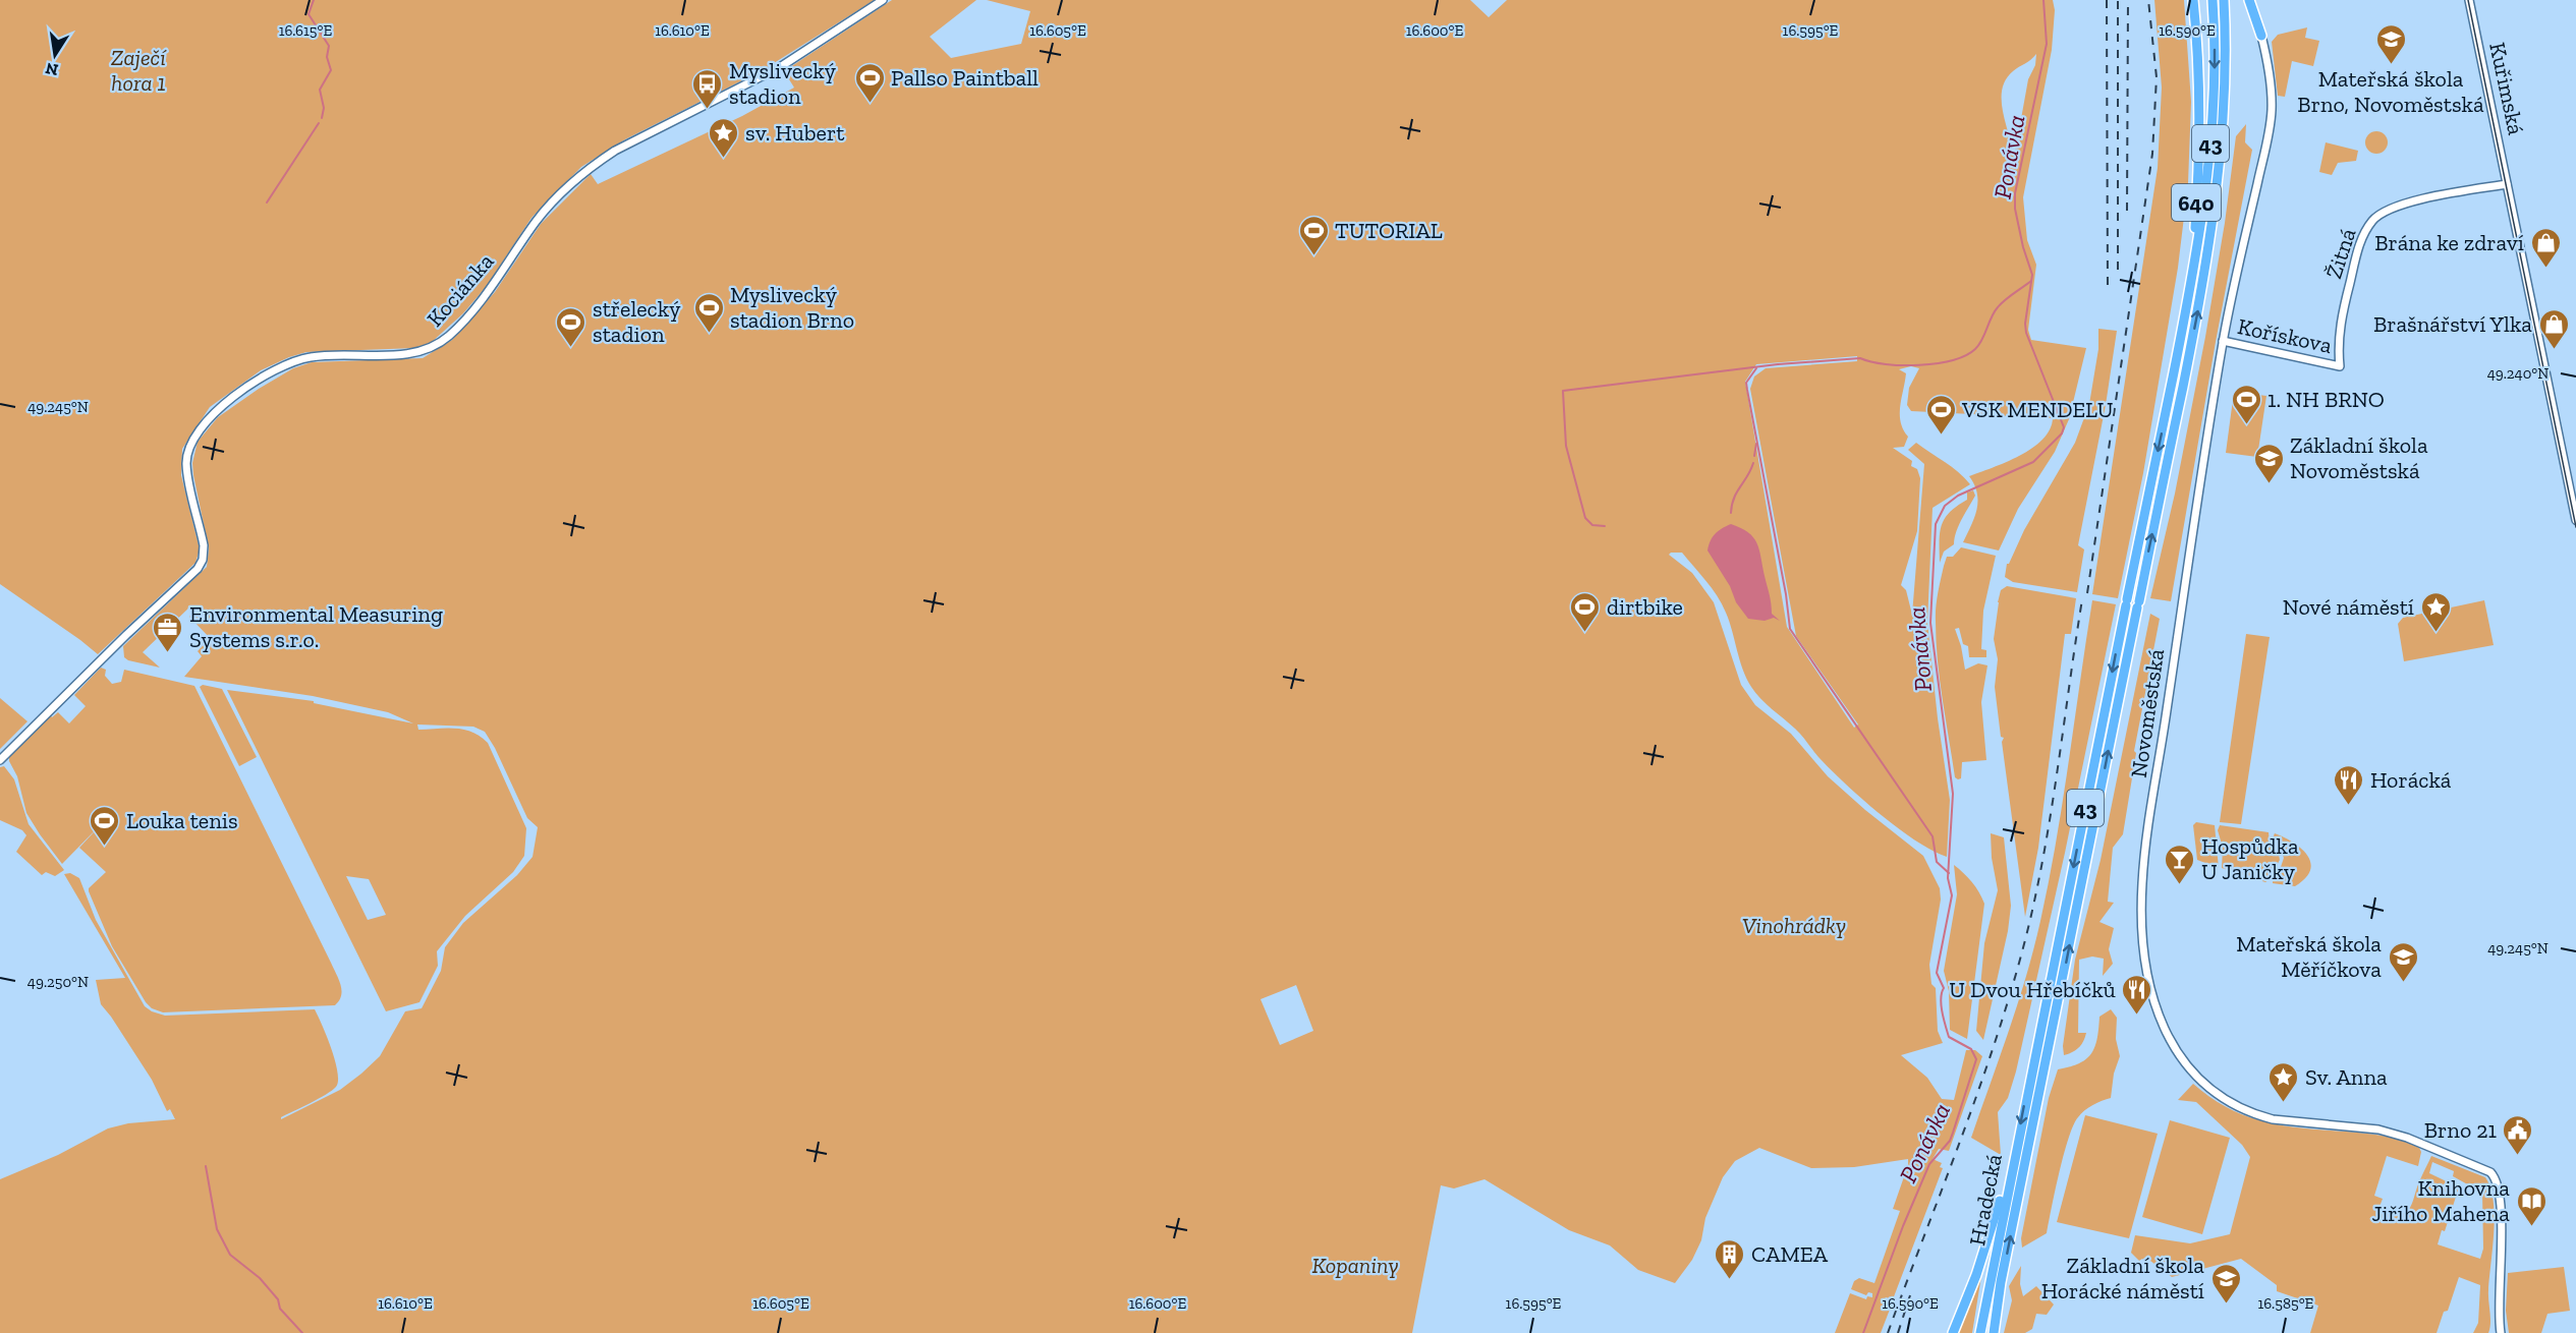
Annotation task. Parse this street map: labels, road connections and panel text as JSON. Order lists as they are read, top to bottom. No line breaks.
{"streets":{"highway":["43","640","Hradecká"],"street":["Kuřimská","Žitná","Kociánka","Kořískova","Novoměstská"]},"crossings":[["Kuřimská","Žitná"],["43","640"],["43","Hradecká"],["640","Hradecká"],["Žitná","Kořískova"],["Kořískova","Novoměstská"]],"water":["Ponávka"],"parks":["Zaječí hora 1","Vinohrádky","Kopaniny"],"places":{"school or university":["Mateřská škola Brno, Novoměstská","Základní škola Novoměstská","Mateřská škola Měříčkova","Základní škola Horácké náměstí"],"sports":["Pallso Paintball","TUTORIAL","Myslivecký stadion Brno","střelecký stadion","1. NH BRNO","VSK MENDELU","dirtbike","Louka tenis"],"bus stop":["Myslivecký stadion"],"place":["sv. Hubert","Nové náměstí","Sv. Anna"],"shop":["Brána ke zdraví","Brašnářství Ylka"],"office":["Environmental Measuring Systems s.r.o."],"restaurant":["Horácká","U Dvou Hřebíčků"],"bar":["Hospůdka U Janičky"],"public building":["Brno 21"],"library":["Knihovna Jiřího Mahena"],"building":["CAMEA"]},"north":"bottom","coordinates":["16.615°E","16.610°E","16.605°E","16.600°E","16.595°E","16.590°E","49.240°N","49.245°N","49.250°N","16.585°E"]}
